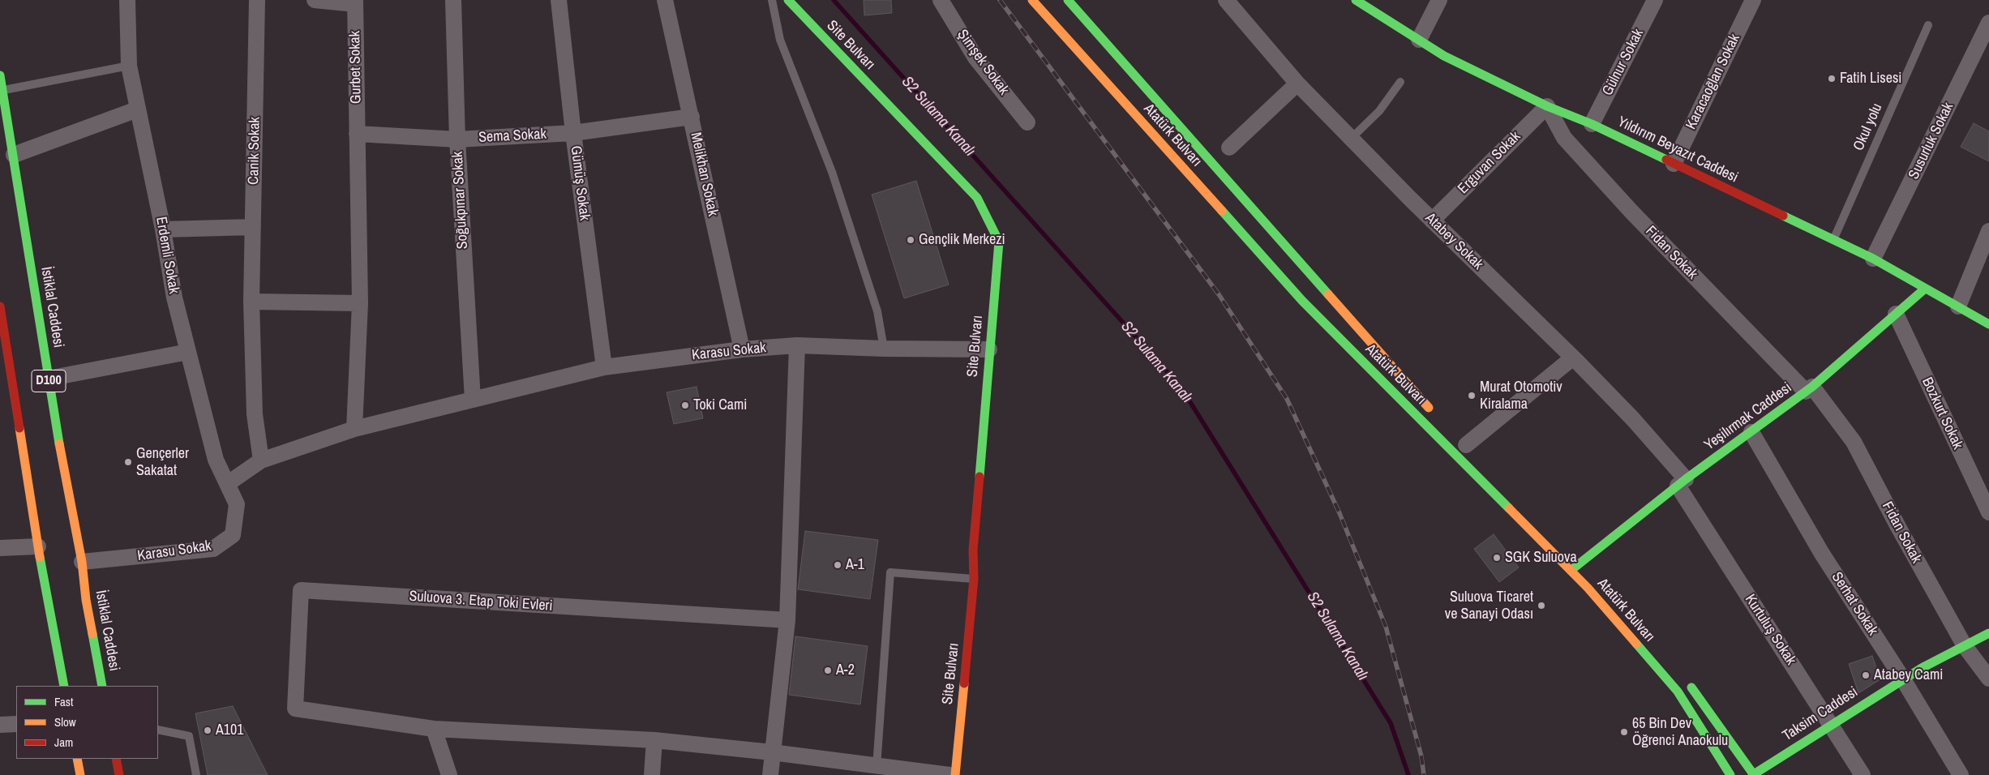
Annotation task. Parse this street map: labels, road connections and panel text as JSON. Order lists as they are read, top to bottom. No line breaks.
{"streets":{"main road":["Site Bulvarı","Atatürk Bulvarı","Yıldırım Beyazıt Caddesi","İstiklal Caddesi","D100","Yeşilırmak Caddesi","Taksim Caddesi"],"street":["Şimşek Sokak","Gülnur Sokak","Gurbet Sokak","Karacaoğlan Sokak","Sema Sokak","Susurluk Sokak","Canik Sokak","Erguvan Sokak","Melikhan Sokak","Gümüş Sokak","Soğukpınar Sokak","Atabey Sokak","Fidan Sokak","Erdemli Sokak","Karasu Sokak","Bozkurt Sokak","Suluova 3. Etap Toki Evleri","Serhat Sokak","Kurtuluş Sokak"],"lane":["Okul yolu"]},"crossings":[["Site Bulvarı","Karasu Sokak"],["Gülnur Sokak","Yıldırım Beyazıt Caddesi"],["Gurbet Sokak","Sema Sokak"],["Gurbet Sokak","Karasu Sokak"],["Karacaoğlan Sokak","Yıldırım Beyazıt Caddesi"],["Okul yolu","Yıldırım Beyazıt Caddesi"],["Atatürk Bulvarı","Yeşilırmak Caddesi"],["Sema Sokak","Melikhan Sokak"],["Sema Sokak","Gümüş Sokak"],["Sema Sokak","Soğukpınar Sokak"],["Susurluk Sokak","Yıldırım Beyazıt Caddesi"],["Yıldırım Beyazıt Caddesi","Erguvan Sokak"],["Yıldırım Beyazıt Caddesi","Fidan Sokak"],["Yıldırım Beyazıt Caddesi","Yeşilırmak Caddesi"],["Canik Sokak","Karasu Sokak"],["Erguvan Sokak","Atabey Sokak"],["Erguvan Sokak","Fidan Sokak"],["Melikhan Sokak","Karasu Sokak"],["Gümüş Sokak","Karasu Sokak"],["Soğukpınar Sokak","Karasu Sokak"],["Atabey Sokak","Yeşilırmak Caddesi"],["Atabey Sokak","Kurtuluş Sokak"],["Fidan Sokak","Yeşilırmak Caddesi"],["Fidan Sokak","Taksim Caddesi"],["Erdemli Sokak","Karasu Sokak"],["İstiklal Caddesi","Karasu Sokak"],["Bozkurt Sokak","Yeşilırmak Caddesi"],["Yeşilırmak Caddesi","Serhat Sokak"],["Yeşilırmak Caddesi","Kurtuluş Sokak"],["Serhat Sokak","Taksim Caddesi"],["Kurtuluş Sokak","Taksim Caddesi"]],"water":["S2 Sulama Kanalı"],"places":["Fatih Lisesi","Gençlik Merkezi","Murat Otomotiv Kiralama","Toki Cami","Gençerler Sakatat","SGK Suluova","A-1","Suluova Ticaret ve Sanayi Odası","A-2","Atabey Cami","A101","65 Bin Dev Öğrenci Anaokulu"],"legend":["Fast","Slow","Jam"]}
